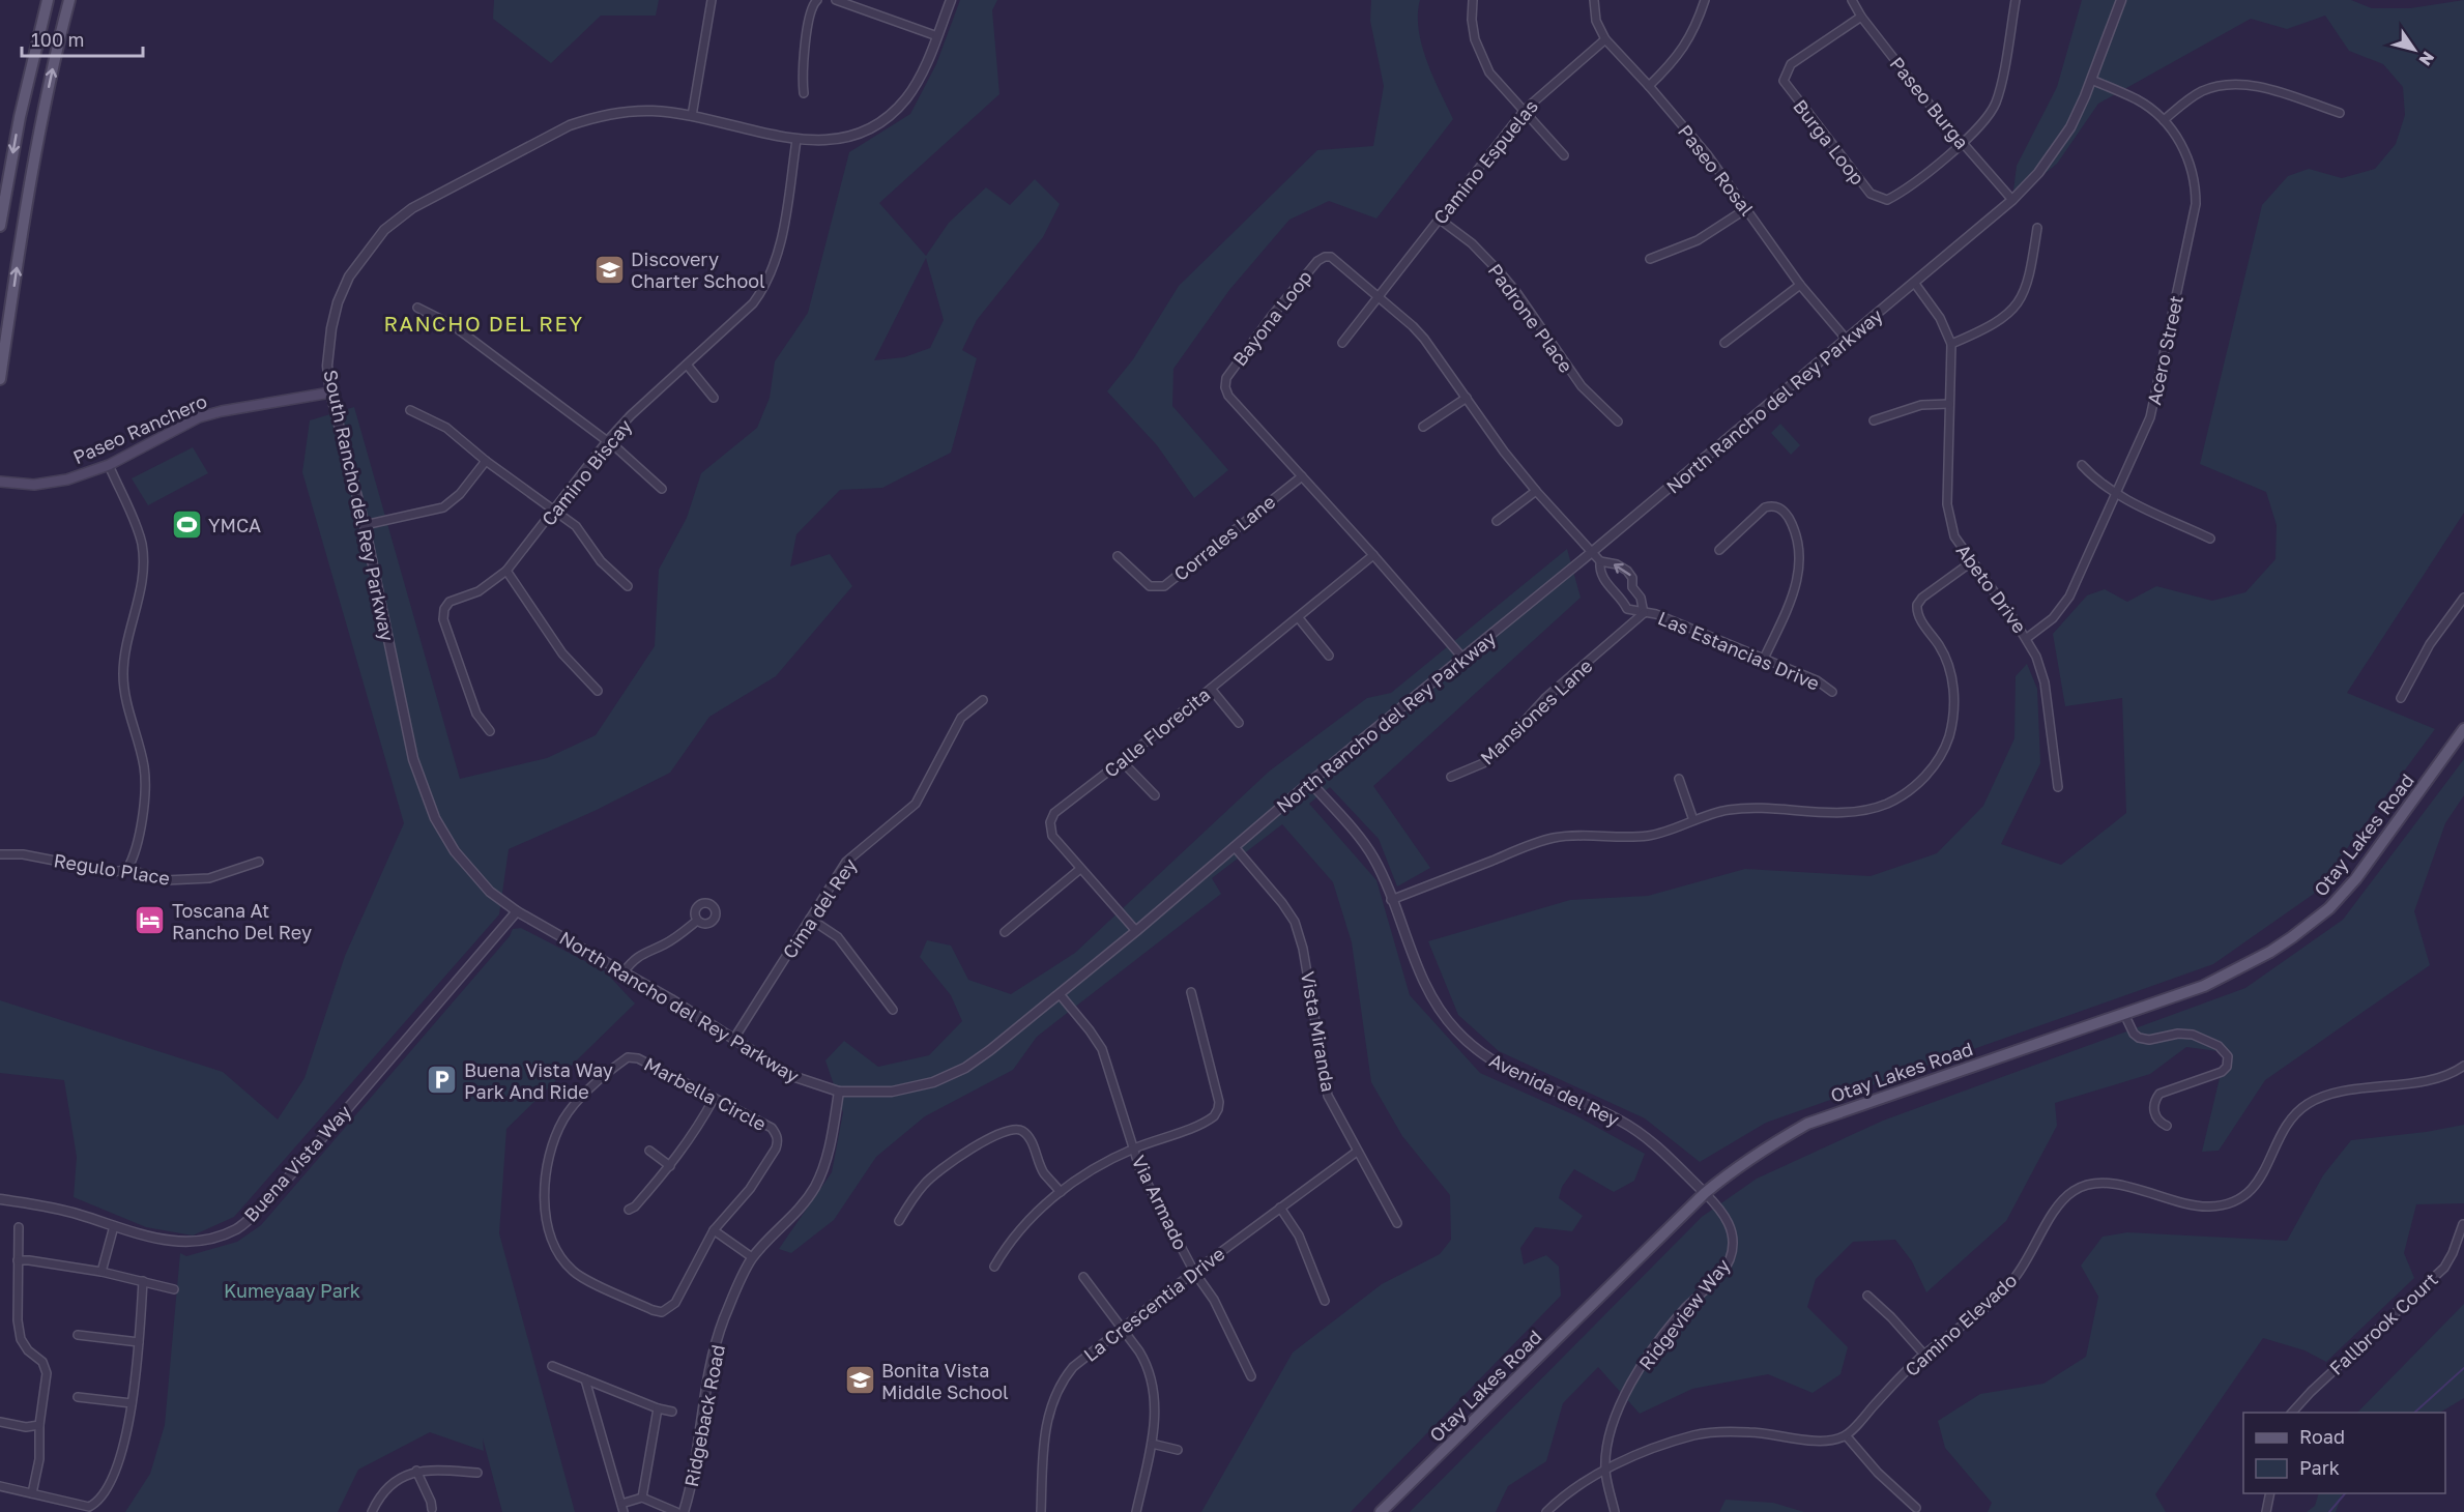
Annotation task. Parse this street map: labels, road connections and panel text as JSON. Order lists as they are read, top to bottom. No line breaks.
{"streets":{"main road":["Paseo Ranchero","Otay Lakes Road"],"street":["Paseo Burga","Burga Loop","Camino Espuelas","Paseo Rosal","Bayona Loop","Padrone Place","Acero Street","North Rancho del Rey Parkway","Camino Biscay","South Rancho del Rey Parkway","Corrales Lane","Abeto Drive","Las Estancias Drive","Mansiones Lane","Calle Florecita","Regulo Place","Cima del Rey","Vista Miranda","Avenida del Rey","Marbella Circle","Buena Vista Way","Via Armado","La Crescentia Drive","Ridgeview Way","Fallbrook Court","Camino Elevado","Ridgeback Road"]},"crossings":[["Paseo Burga","Burga Loop"],["Paseo Burga","North Rancho del Rey Parkway"],["Camino Espuelas","Paseo Rosal"],["Camino Espuelas","Bayona Loop"],["Camino Espuelas","Padrone Place"],["Paseo Rosal","North Rancho del Rey Parkway"],["Bayona Loop","North Rancho del Rey Parkway"],["Bayona Loop","Corrales Lane"],["Bayona Loop","Las Estancias Drive"],["Bayona Loop","Calle Florecita"],["Acero Street","North Rancho del Rey Parkway"],["Acero Street","Abeto Drive"],["North Rancho del Rey Parkway","South Rancho del Rey Parkway"],["North Rancho del Rey Parkway","Abeto Drive"],["North Rancho del Rey Parkway","Las Estancias Drive"],["North Rancho del Rey Parkway","Calle Florecita"],["North Rancho del Rey Parkway","Cima del Rey"],["North Rancho del Rey Parkway","Vista Miranda"],["North Rancho del Rey Parkway","Avenida del Rey"],["North Rancho del Rey Parkway","Buena Vista Way"],["North Rancho del Rey Parkway","Via Armado"],["North Rancho del Rey Parkway","Ridgeback Road"],["Paseo Ranchero","South Rancho del Rey Parkway"],["Camino Biscay","South Rancho del Rey Parkway"],["South Rancho del Rey Parkway","Buena Vista Way"],["Las Estancias Drive","Mansiones Lane"],["Otay Lakes Road","Avenida del Rey"],["Otay Lakes Road","Ridgeview Way"],["Vista Miranda","La Crescentia Drive"],["Avenida del Rey","Ridgeview Way"],["Via Armado","La Crescentia Drive"]],"districts":["RANCHO DEL REY"],"parks":["Kumeyaay Park"],"places":{"school or university":["Discovery Charter School","Bonita Vista Middle School"],"sports":["YMCA"],"hotel":["Toscana At Rancho Del Rey"],"parking":["Buena Vista Way Park And Ride"]},"legend":["Road","Park"],"scale_bar":"100 m","north":"bottom right"}
